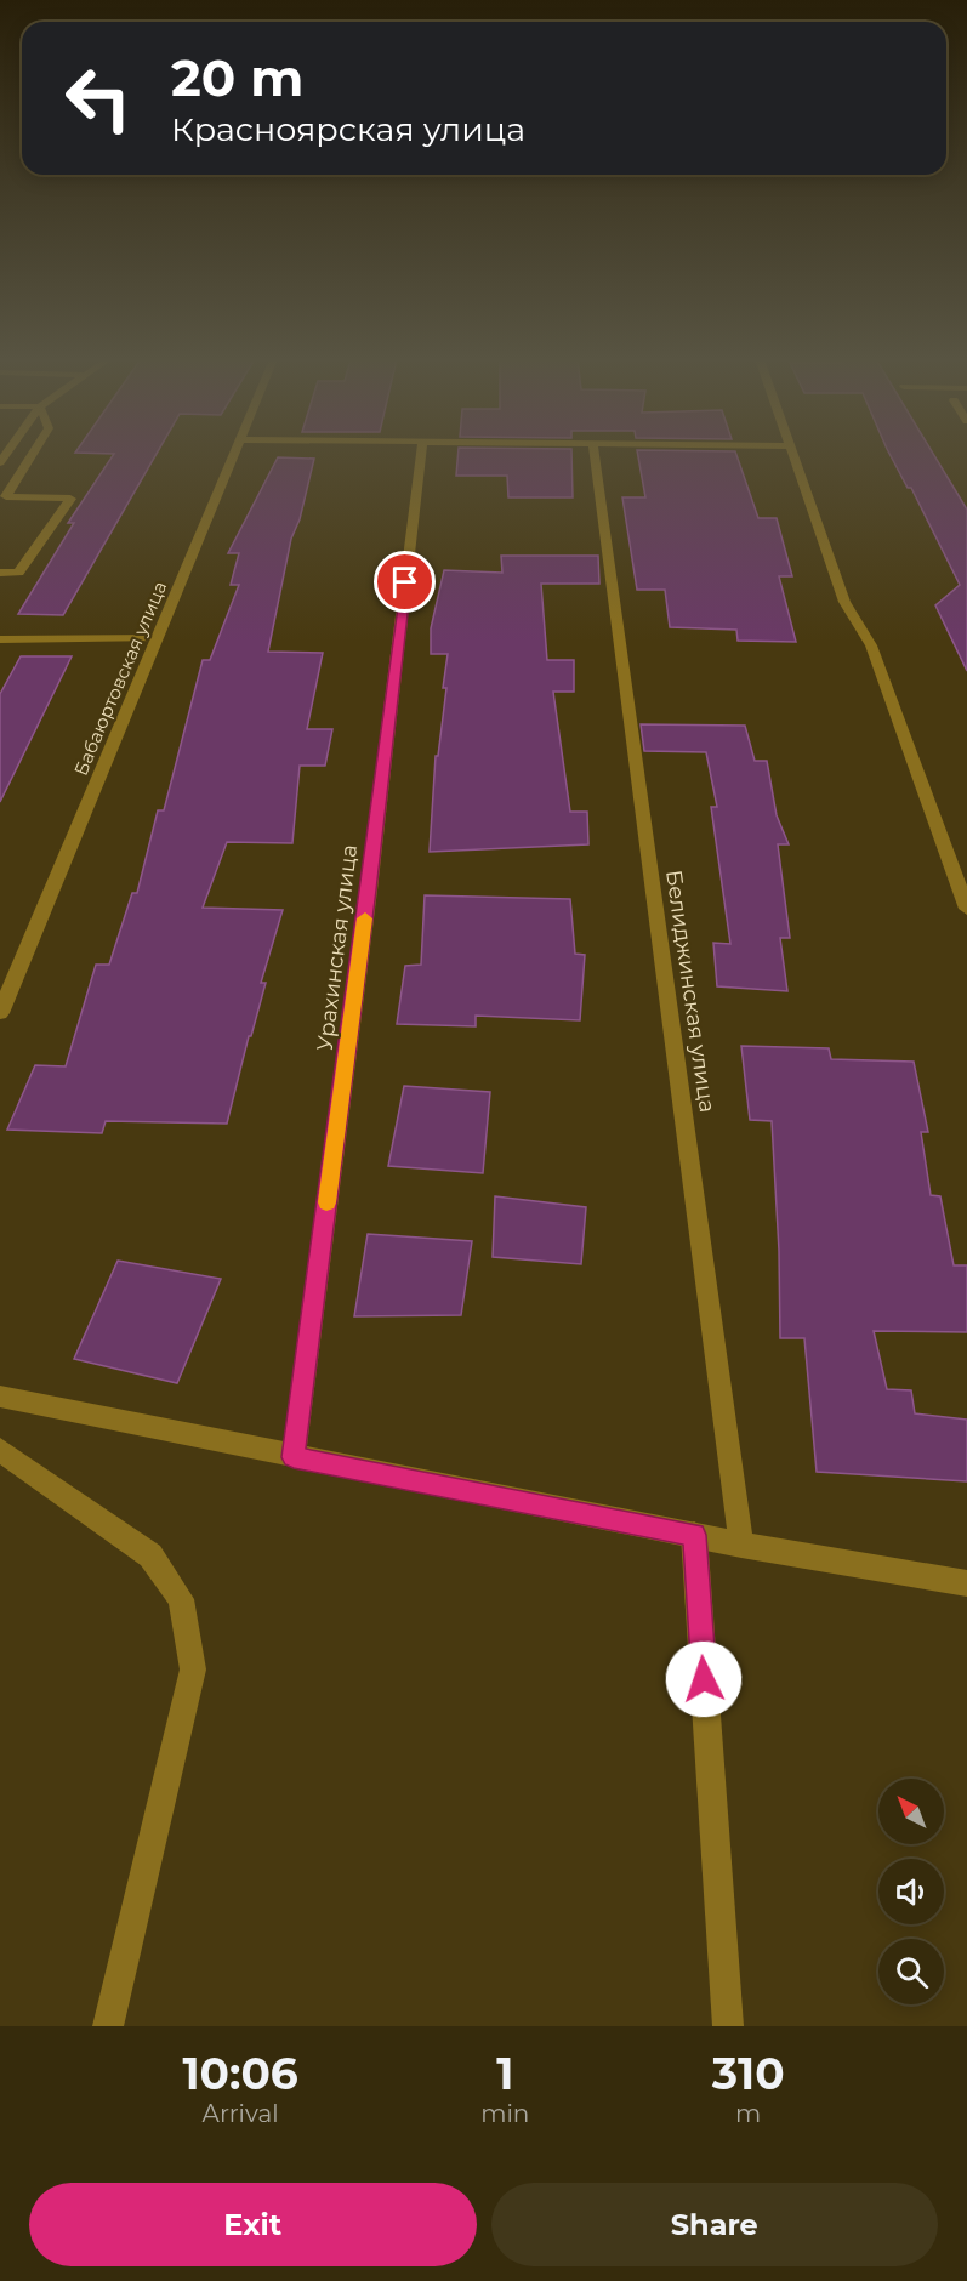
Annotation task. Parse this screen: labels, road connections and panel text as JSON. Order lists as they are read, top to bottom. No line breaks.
{"streets":{"street":["Бабаюртовская улица","Урахинская улица","Белиджинская улица"]},"north":"top left","page":{"turn":["20 m","Красноярская улица"],"eta":["10:06","Arrival","1","min","310","m"],"buttons":["Exit","Share"]}}
